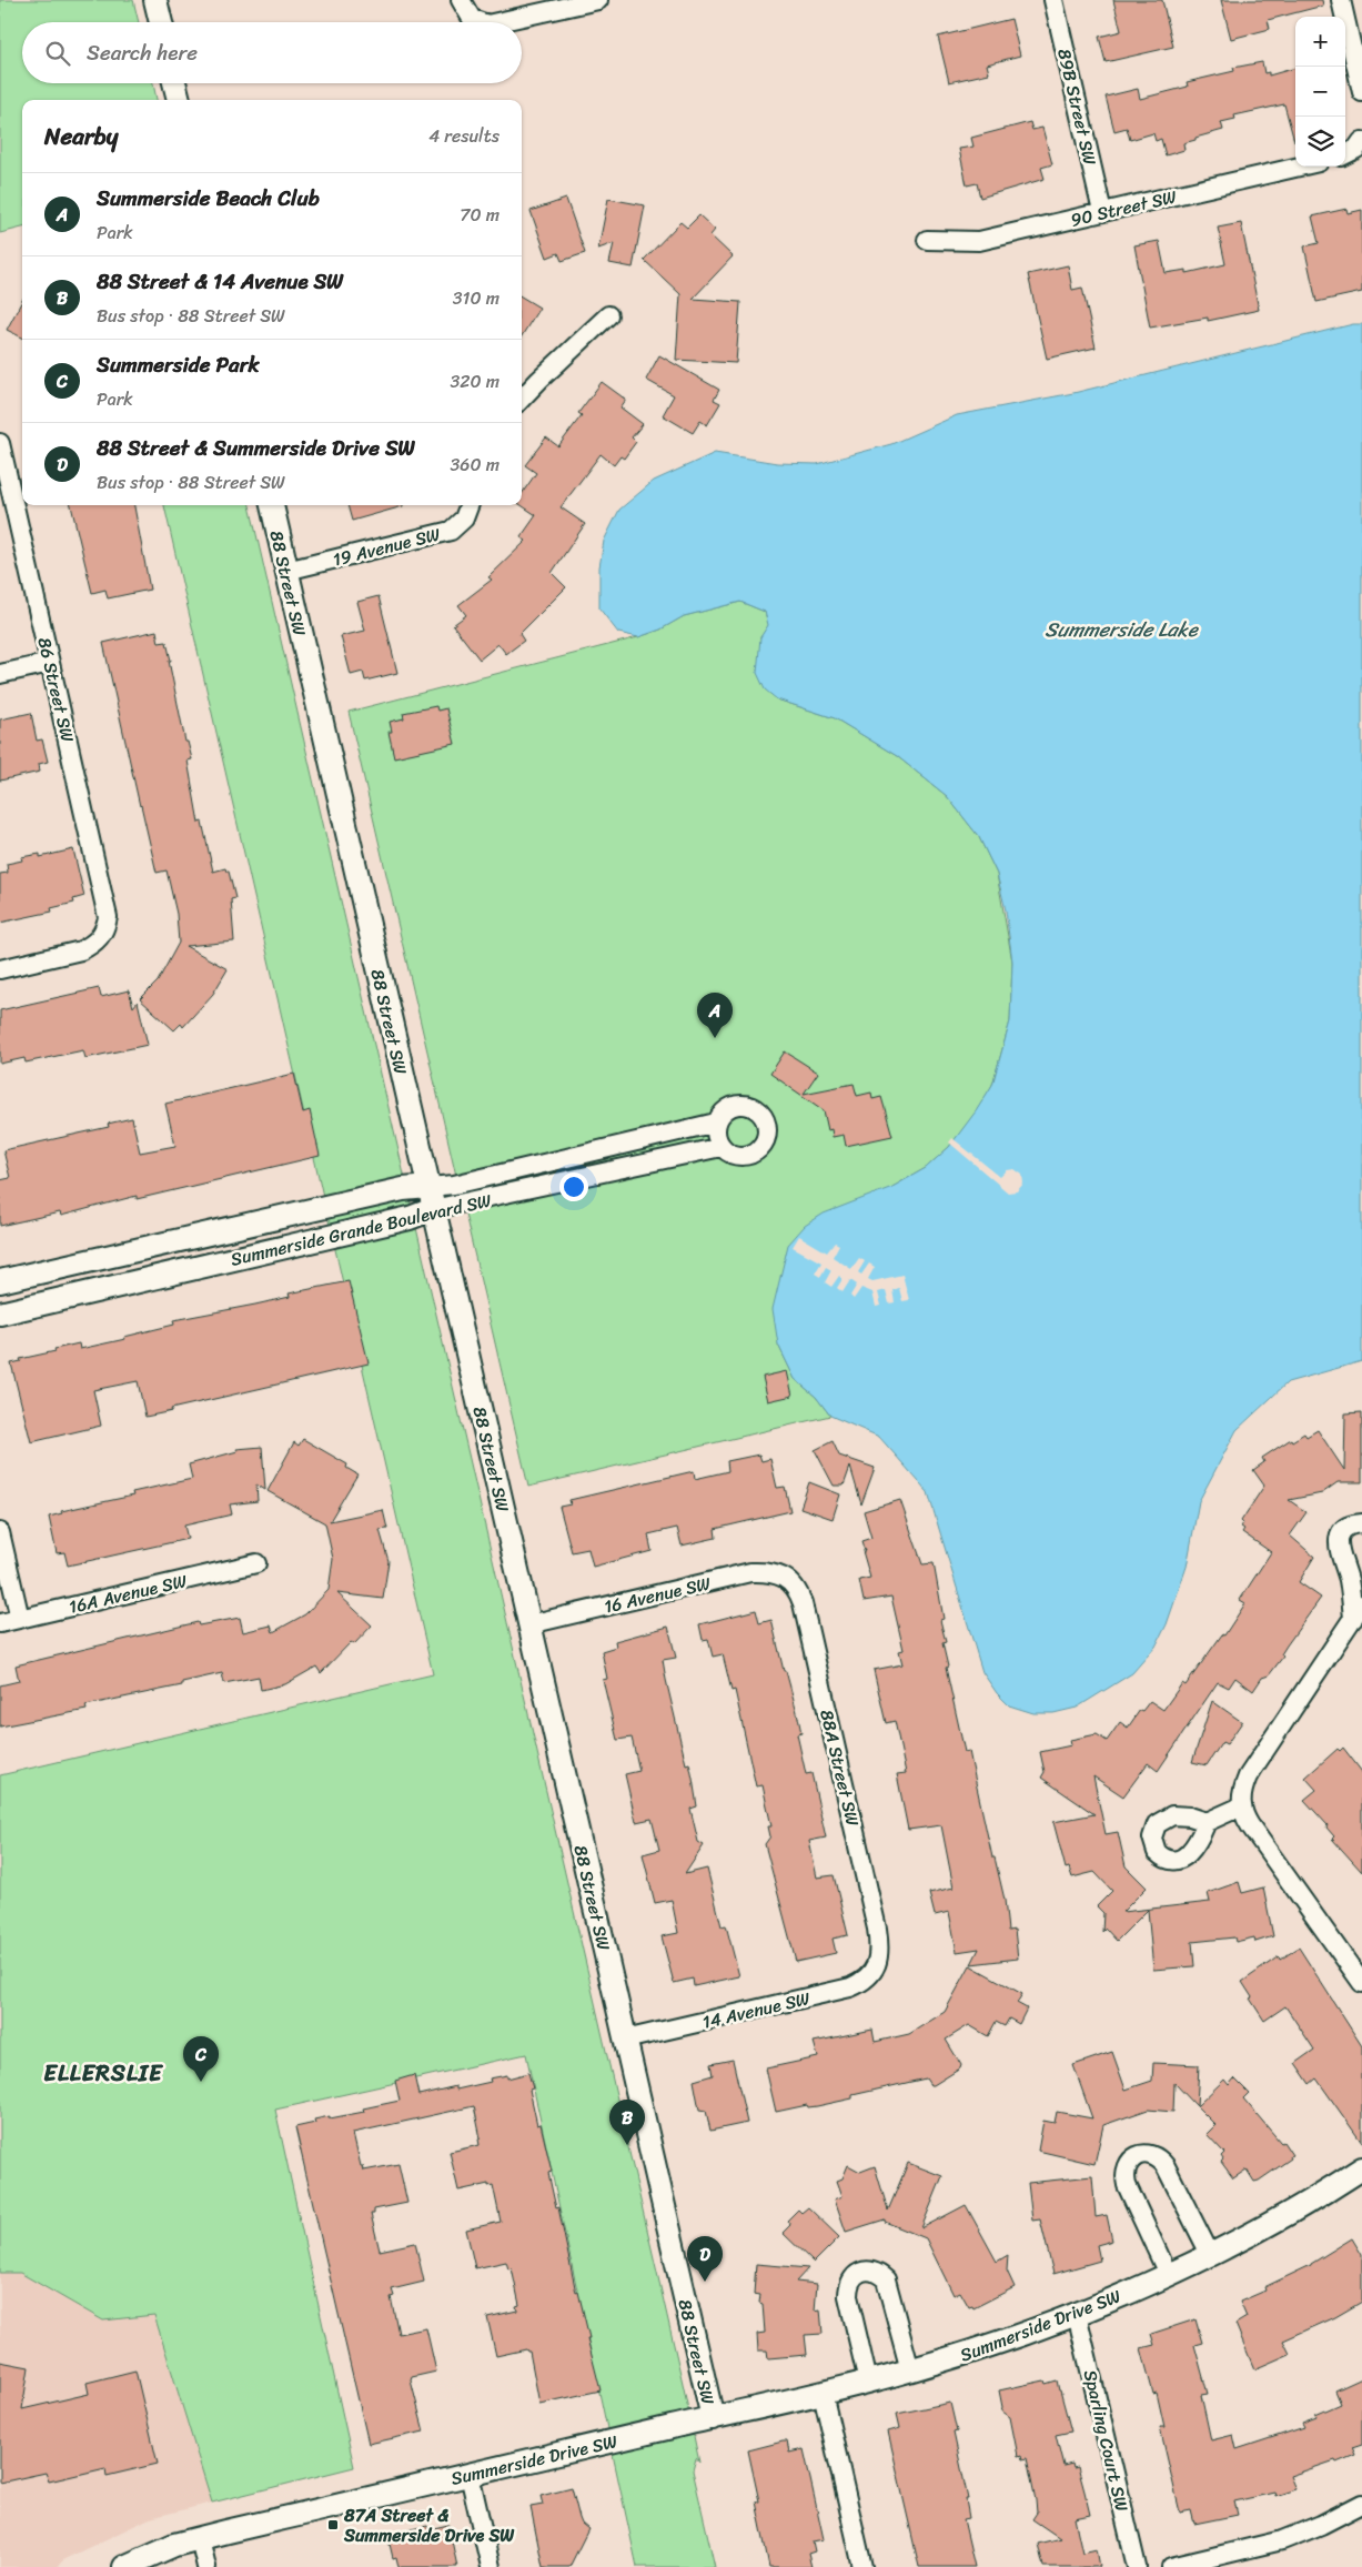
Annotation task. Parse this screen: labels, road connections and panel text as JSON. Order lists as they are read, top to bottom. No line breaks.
{"streets":{"street":["89B Street SW","90 Street SW","19 Avenue SW","88 Street SW","86 Street SW","Summerside Grande Boulevard SW","16A Avenue SW","16 Avenue SW","88A Street SW","14 Avenue SW","Summerside Drive SW","Sparling Court SW"]},"crossings":[["89B Street SW","90 Street SW"],["19 Avenue SW","88 Street SW"],["88 Street SW","Summerside Grande Boulevard SW"],["88 Street SW","16 Avenue SW"],["88 Street SW","14 Avenue SW"],["88 Street SW","Summerside Drive SW"],["16 Avenue SW","88A Street SW"],["88A Street SW","14 Avenue SW"],["Summerside Drive SW","Sparling Court SW"]],"districts":["ELLERSLIE"],"water":["Summerside Lake"],"places":{"transit":["87A Street & Summerside Drive SW"]},"page":{"map_buttons":["+","−"],"search":"Search here","heading":["Nearby","4 results"],"list":[{"mark":"A","name":"Summerside Beach Club","note":"Park","value":"70 m"},{"mark":"B","name":"88 Street & 14 Avenue SW","note":"Bus stop · 88 Street SW","value":"310 m"},{"mark":"C","name":"Summerside Park","note":"Park","value":"320 m"},{"mark":"D","name":"88 Street & Summerside Drive SW","note":"Bus stop · 88 Street SW","value":"360 m"}],"pins":["A","C","B","D"]}}
